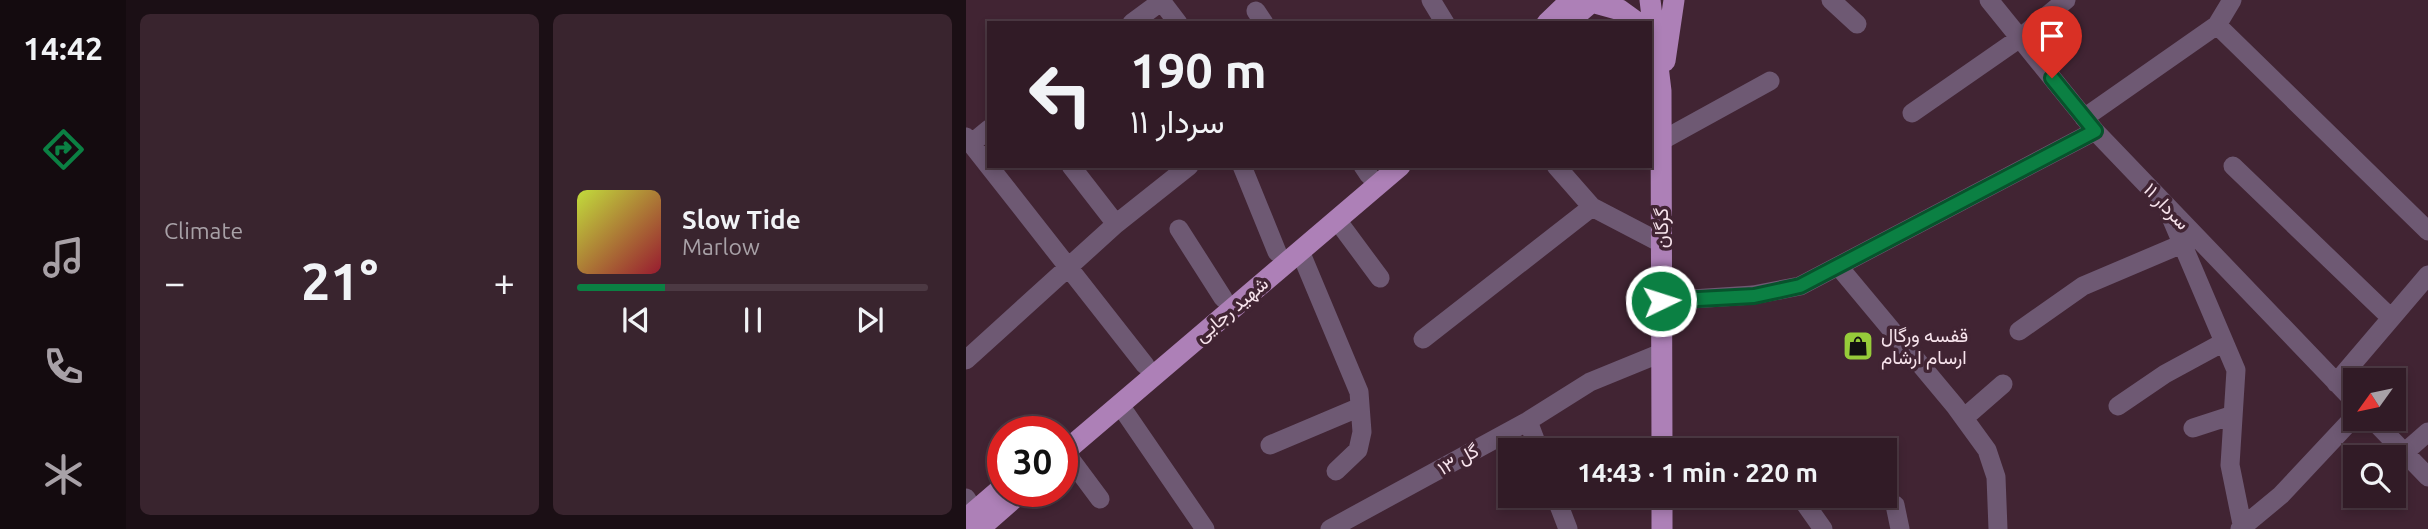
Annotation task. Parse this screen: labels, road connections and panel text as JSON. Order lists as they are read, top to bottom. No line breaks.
{"streets":{"main road":["گرگان","شهید رجایی"],"street":["سردار ۱۱","گل ۱۳"]},"crossings":[["گرگان","گل ۱۳"]],"places":{"shop":["قفسه ورگال ارسام ارشام"]},"north":"bottom left","page":{"tabs":"14:42","tile":"Climate","turn":["190 m","سردار ۱۱"],"song":["Slow Tide","Marlow"],"heat":["−","21°","+"],"limit":"30","trip":"14:43 · 1 min · 220 m"}}
